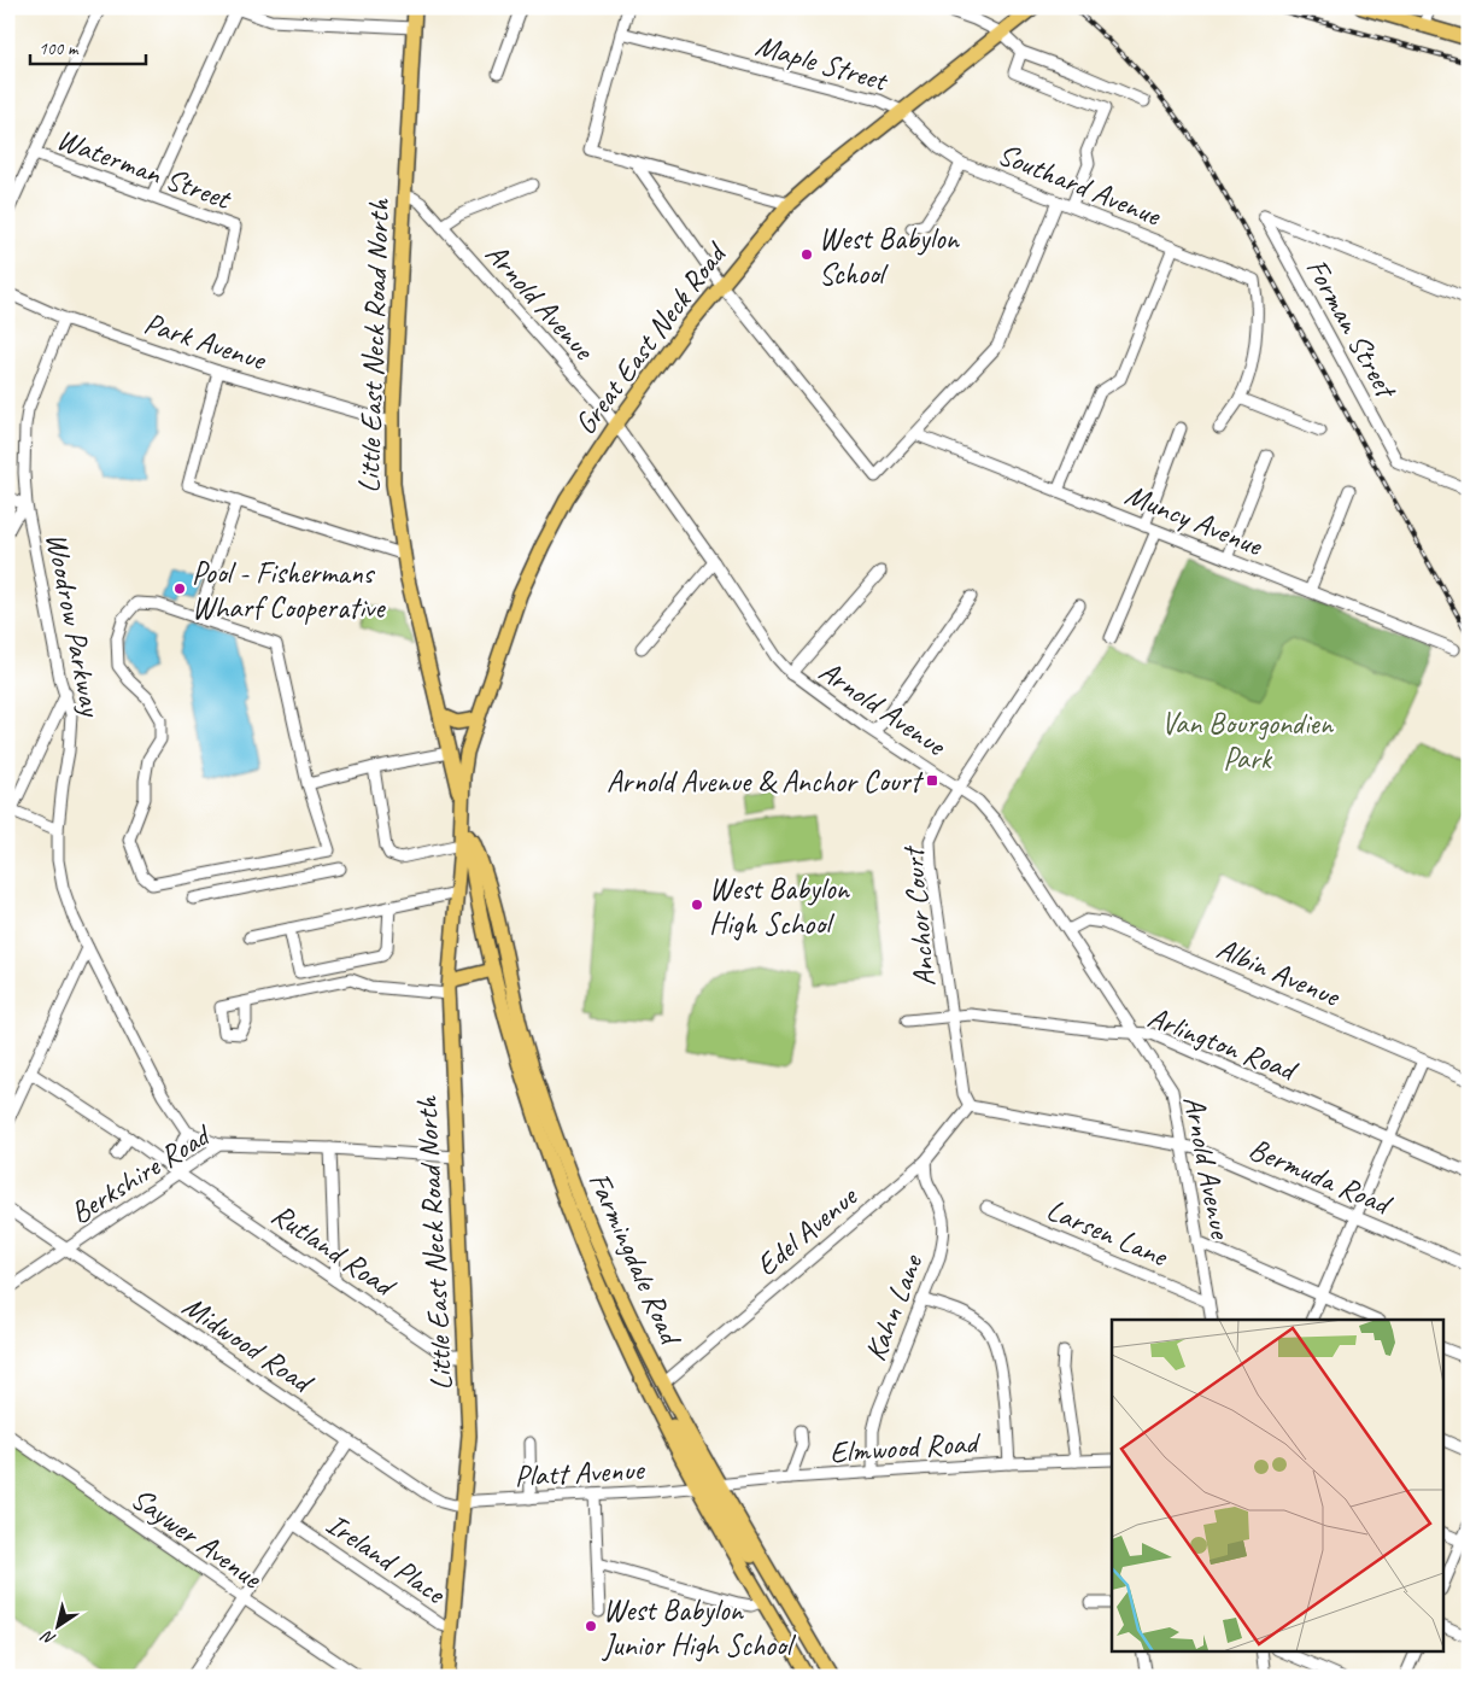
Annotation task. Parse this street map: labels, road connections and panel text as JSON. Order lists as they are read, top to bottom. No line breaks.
{"streets":{"main road":["Great East Neck Road","Little East Neck Road North","Farmingdale Road"],"street":["Maple Street","Waterman Street","Southard Avenue","Arnold Avenue","Forman Street","Park Avenue","Muncy Avenue","Woodrow Parkway","Anchor Court","Albin Avenue","Arlington Road","Berkshire Road","Bermuda Road","Edel Avenue","Larsen Lane","Rutland Road","Kahn Lane","Midwood Road","Elmwood Road","Platt Avenue","Saywer Avenue","Ireland Place"]},"crossings":[["Maple Street","Southard Avenue"],["Maple Street","Great East Neck Road"],["Southard Avenue","Great East Neck Road"],["Arnold Avenue","Great East Neck Road"],["Arnold Avenue","Little East Neck Road North"],["Arnold Avenue","Anchor Court"],["Arnold Avenue","Albin Avenue"],["Arnold Avenue","Arlington Road"],["Arnold Avenue","Bermuda Road"],["Arnold Avenue","Larsen Lane"],["Great East Neck Road","Little East Neck Road North"],["Great East Neck Road","Farmingdale Road"],["Park Avenue","Little East Neck Road North"],["Park Avenue","Woodrow Parkway"],["Little East Neck Road North","Berkshire Road"],["Little East Neck Road North","Rutland Road"],["Little East Neck Road North","Farmingdale Road"],["Little East Neck Road North","Midwood Road"],["Little East Neck Road North","Platt Avenue"],["Little East Neck Road North","Ireland Place"],["Anchor Court","Arlington Road"],["Anchor Court","Bermuda Road"],["Anchor Court","Edel Avenue"],["Berkshire Road","Rutland Road"],["Berkshire Road","Midwood Road"],["Bermuda Road","Edel Avenue"],["Edel Avenue","Farmingdale Road"],["Edel Avenue","Kahn Lane"],["Farmingdale Road","Elmwood Road"],["Farmingdale Road","Platt Avenue"],["Kahn Lane","Elmwood Road"],["Midwood Road","Platt Avenue"],["Elmwood Road","Platt Avenue"]],"parks":["Van Bourgondien Park"],"places":{"other":["West Babylon School","Pool - Fishermans Wharf Cooperative","West Babylon High School","West Babylon Junior High School"],"transit":["Arnold Avenue & Anchor Court"]},"scale_bar":"100 m","north":"bottom left"}
